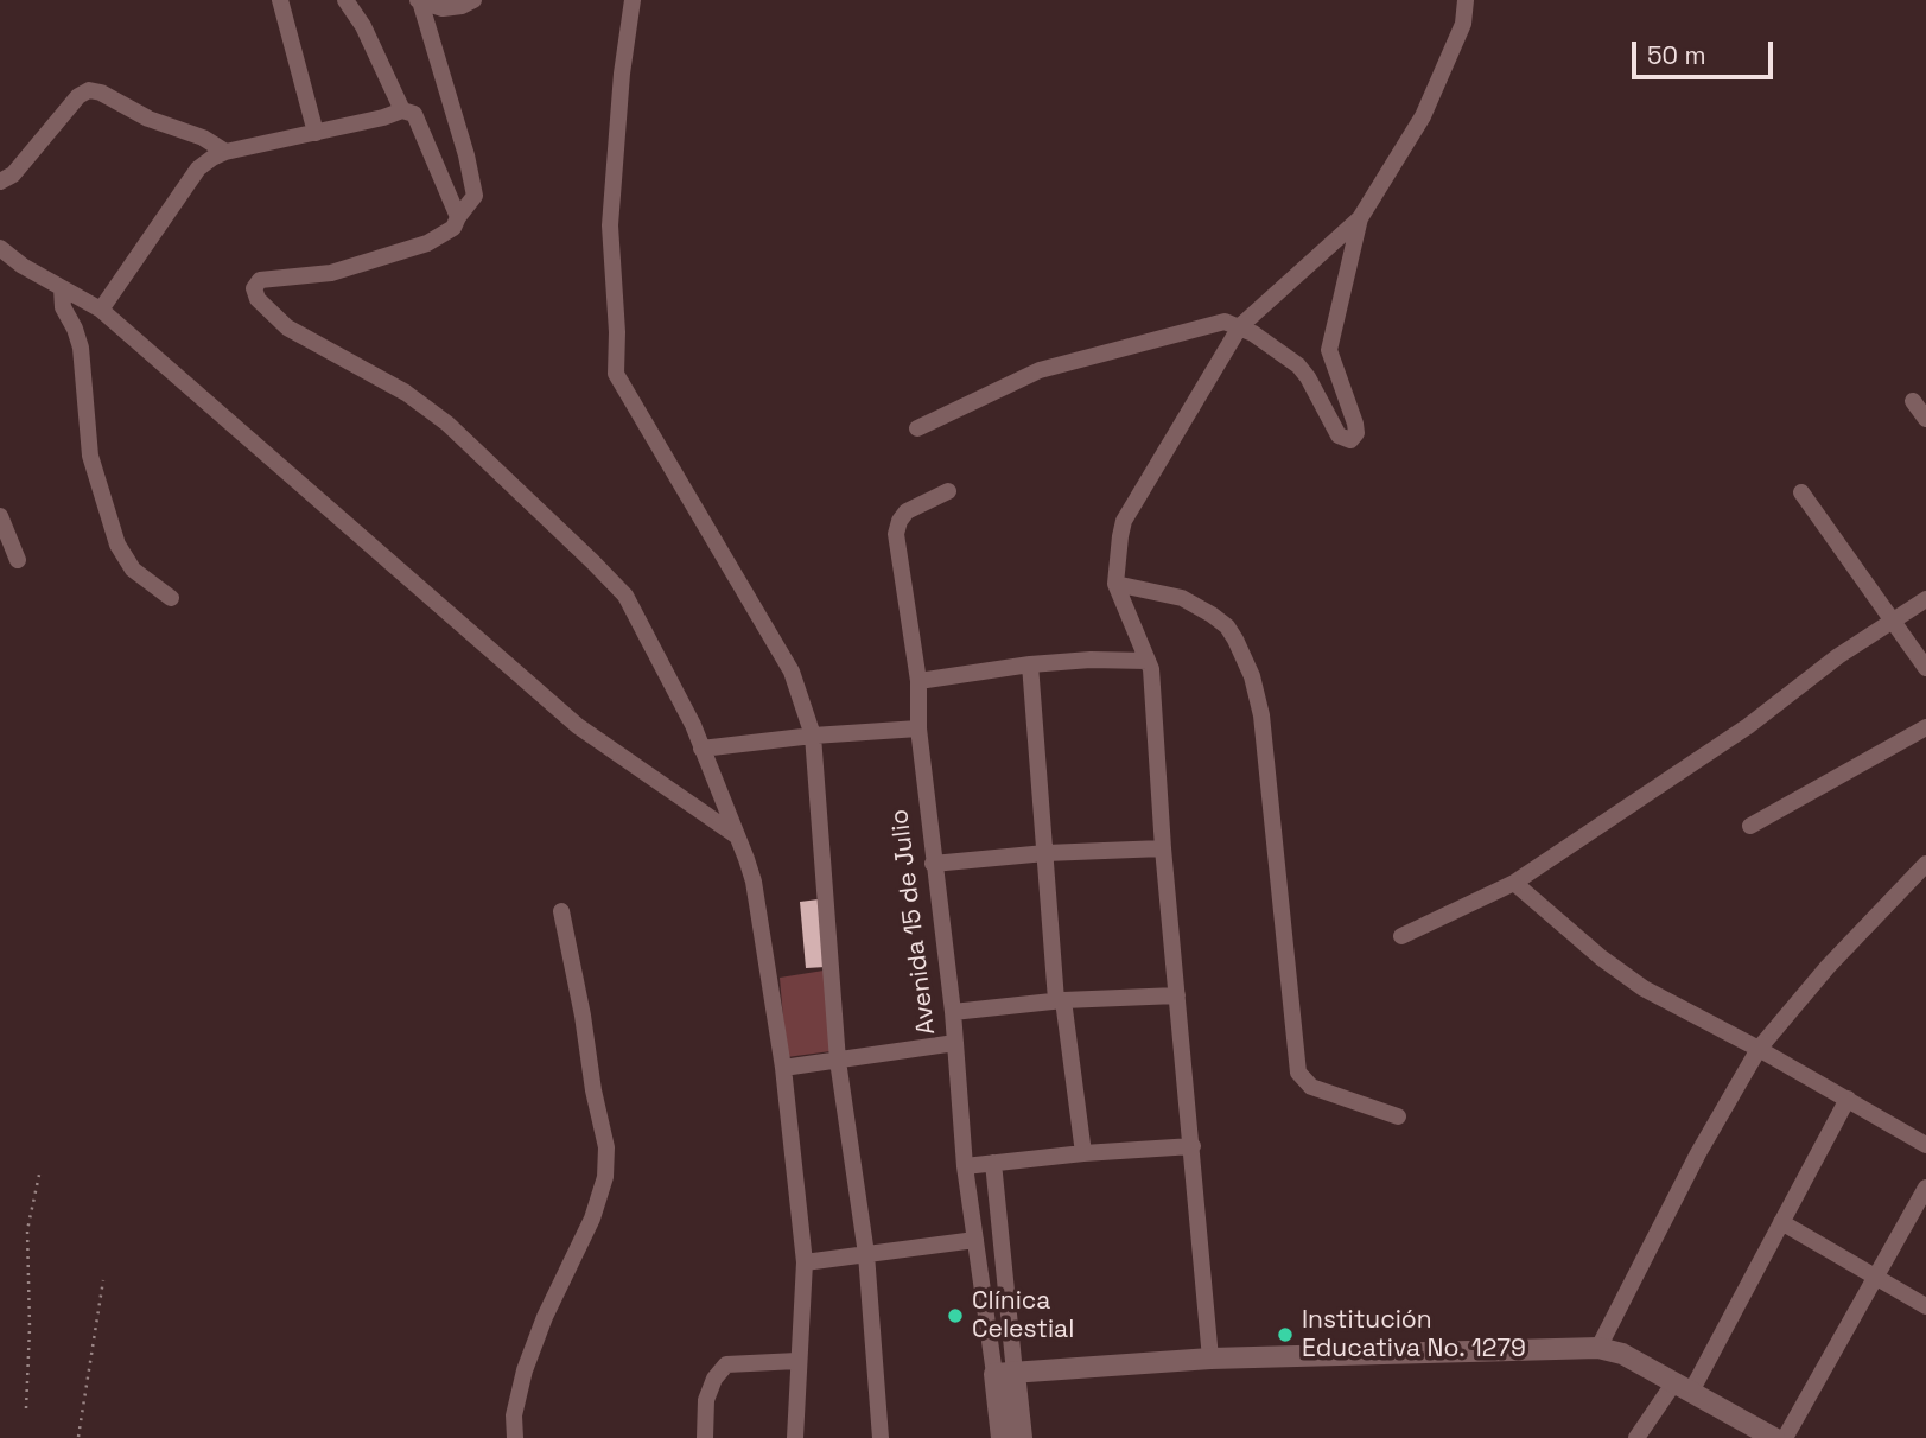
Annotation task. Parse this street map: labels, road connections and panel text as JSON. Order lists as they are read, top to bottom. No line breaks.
{"streets":{"street":["Avenida 15 de Julio"]},"places":["Clínica Celestial","Institución Educativa No. 1279"],"scale_bar":"50 m"}
